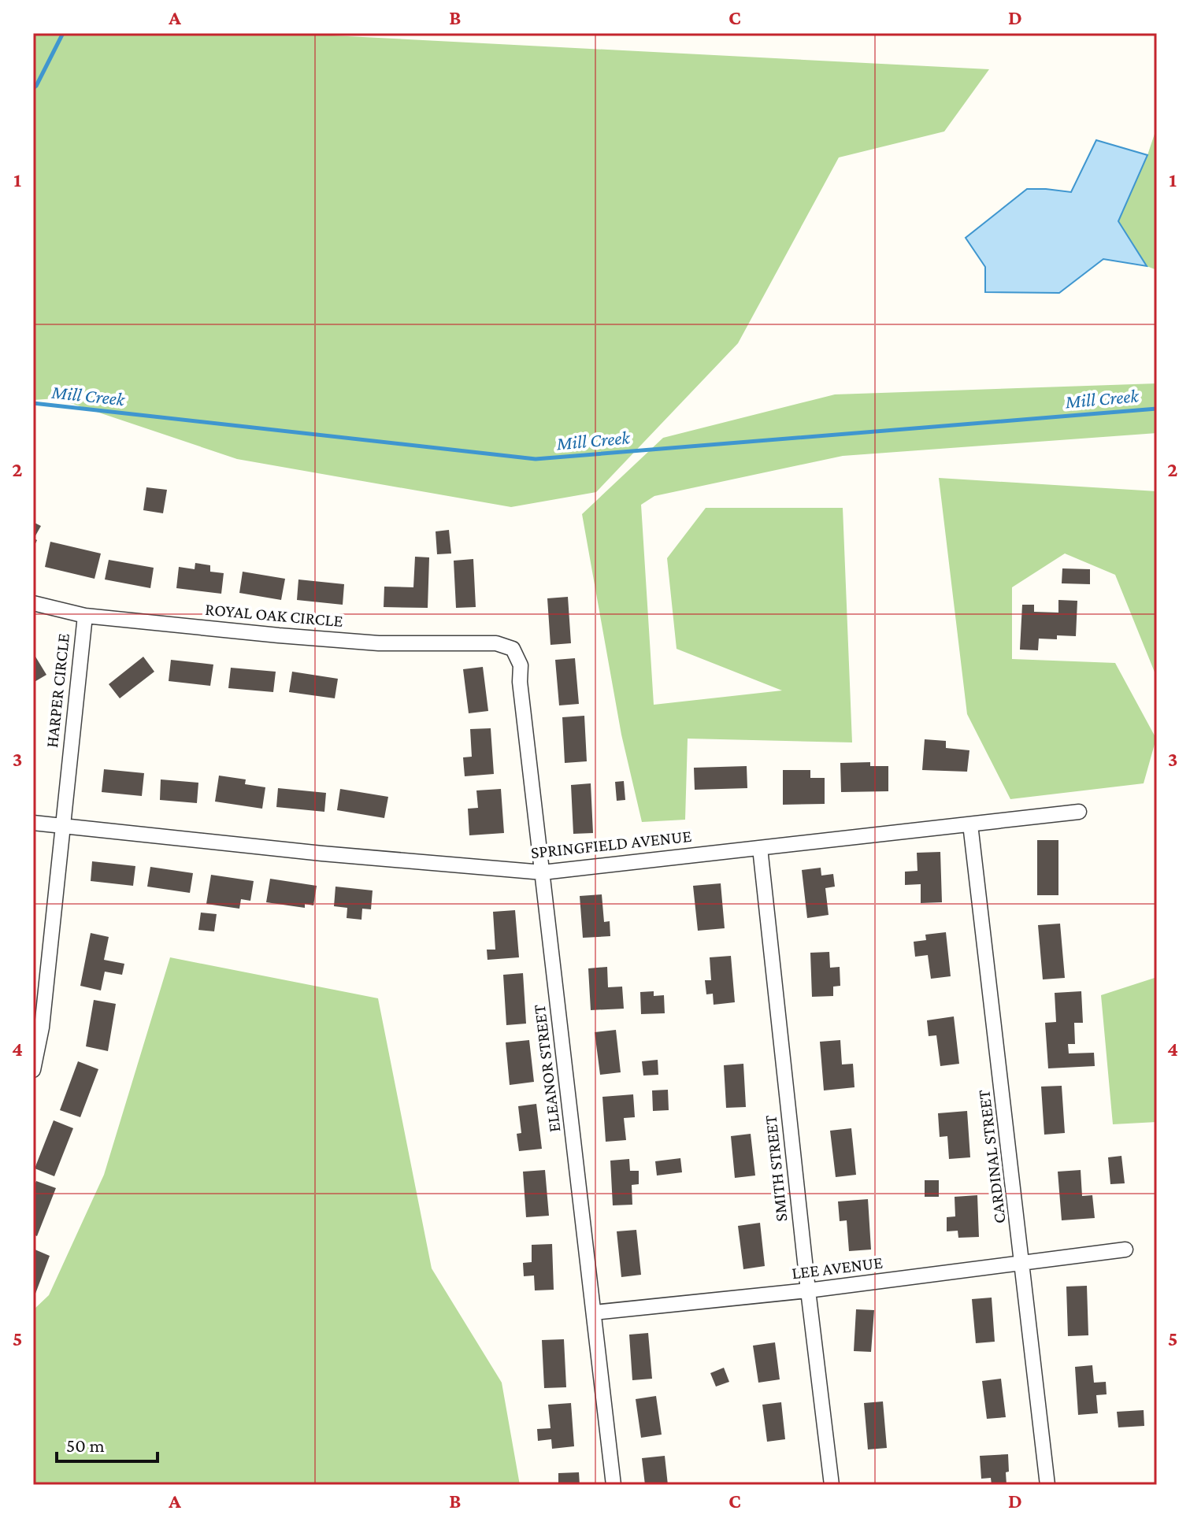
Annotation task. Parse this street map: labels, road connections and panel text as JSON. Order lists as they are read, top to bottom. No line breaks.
{"streets":{"street":["ROYAL OAK CIRCLE","HARPER CIRCLE","SPRINGFIELD AVENUE","ELEANOR STREET","CARDINAL STREET","SMITH STREET","LEE AVENUE"]},"crossings":[["ROYAL OAK CIRCLE","HARPER CIRCLE"],["ROYAL OAK CIRCLE","ELEANOR STREET"],["HARPER CIRCLE","SPRINGFIELD AVENUE"],["SPRINGFIELD AVENUE","ELEANOR STREET"],["SPRINGFIELD AVENUE","CARDINAL STREET"],["SPRINGFIELD AVENUE","SMITH STREET"],["ELEANOR STREET","LEE AVENUE"],["CARDINAL STREET","LEE AVENUE"],["SMITH STREET","LEE AVENUE"]],"water":["Mill Creek"],"scale_bar":"50 m","grid":{"columns":["A","B","C","D"],"rows":["1","2","3","4","5"]}}
